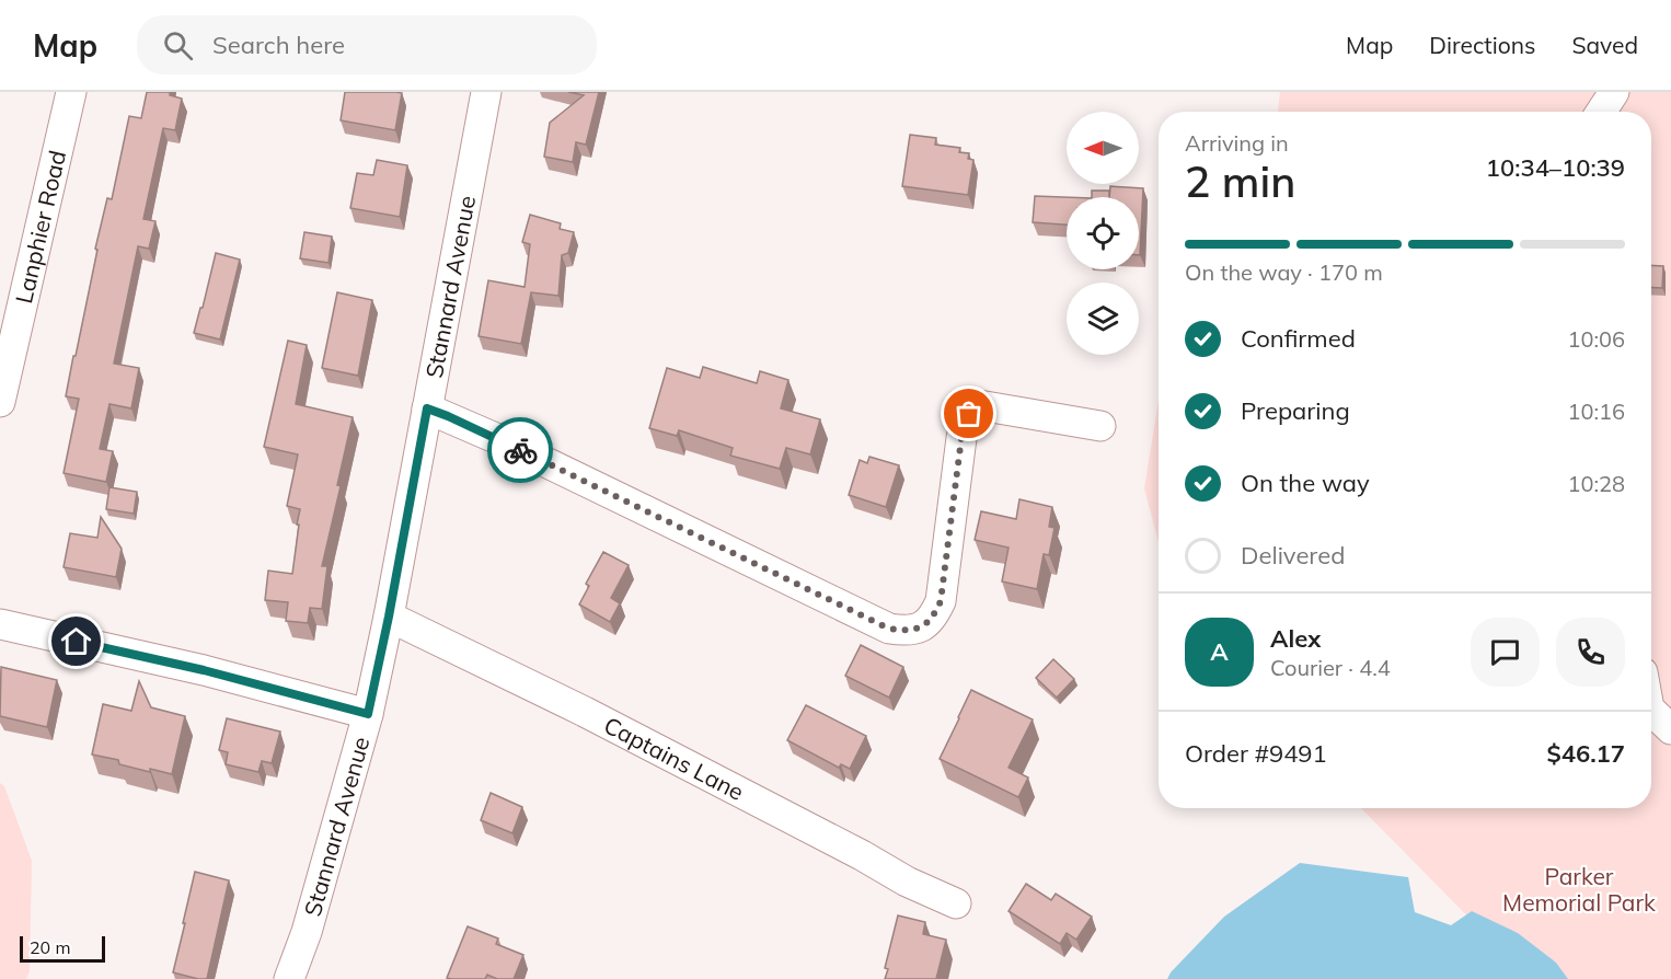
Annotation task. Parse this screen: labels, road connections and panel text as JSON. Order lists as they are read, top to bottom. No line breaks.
{"streets":{"street":["Lanphier Road","Stannard Avenue","Captains Lane"]},"crossings":[["Stannard Avenue","Captains Lane"]],"parks":["Parker Memorial Park"],"scale_bar":"20 m","north":"left","page":{"header":"Map","search":"Search here","nav":["Map","Directions","Saved"],"heading":["2 min","Arriving in","10:34–10:39"],"panel":["Alex","Courier · 4.4","Order #9491","$46.17"],"bar":"On the way · 170 m","list":[["Confirmed","10:06"],["Preparing","10:16"],["On the way","10:28"],"Delivered"],"round":"A","scale":"20 m"}}
